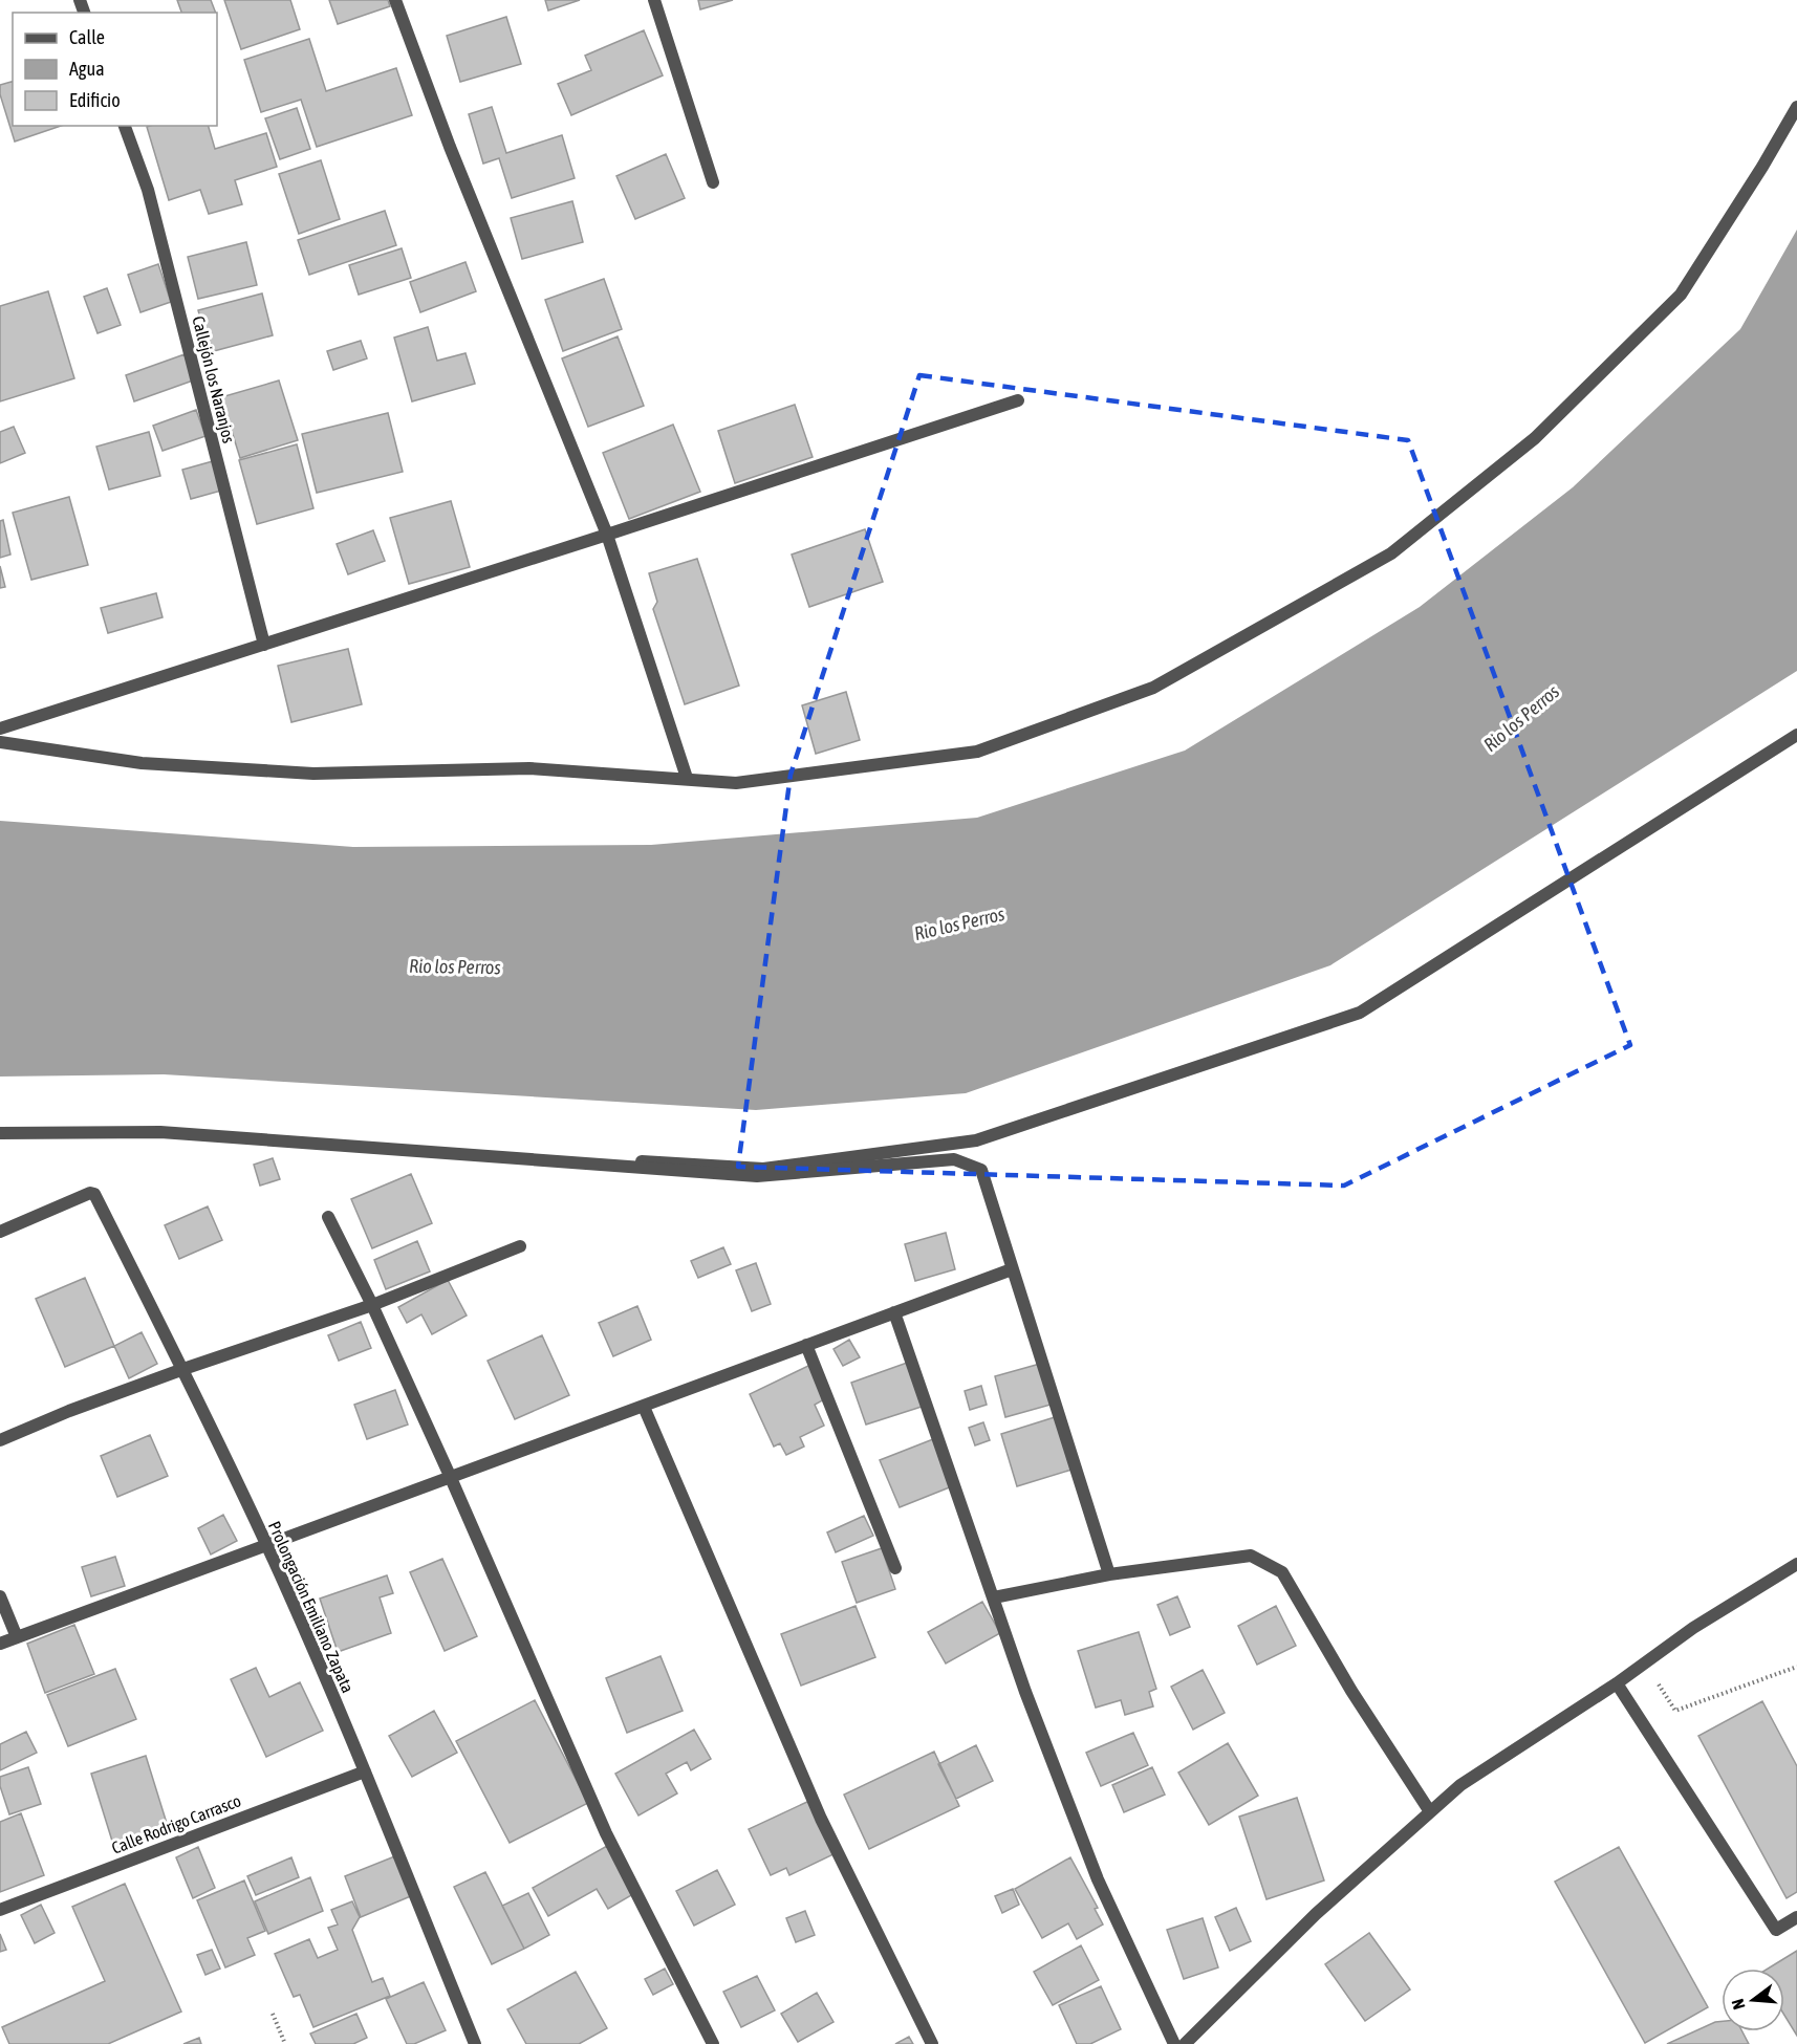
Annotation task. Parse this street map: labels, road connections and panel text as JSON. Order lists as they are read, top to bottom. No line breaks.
{"streets":{"street":["Callejón los Naranjos","Prolongación Emiliano Zapata","Calle Rodrigo Carrasco"]},"crossings":[["Prolongación Emiliano Zapata","Calle Rodrigo Carrasco"]],"water":["Rio los Perros"],"legend":["Calle","Agua","Edificio"],"north":"left"}
